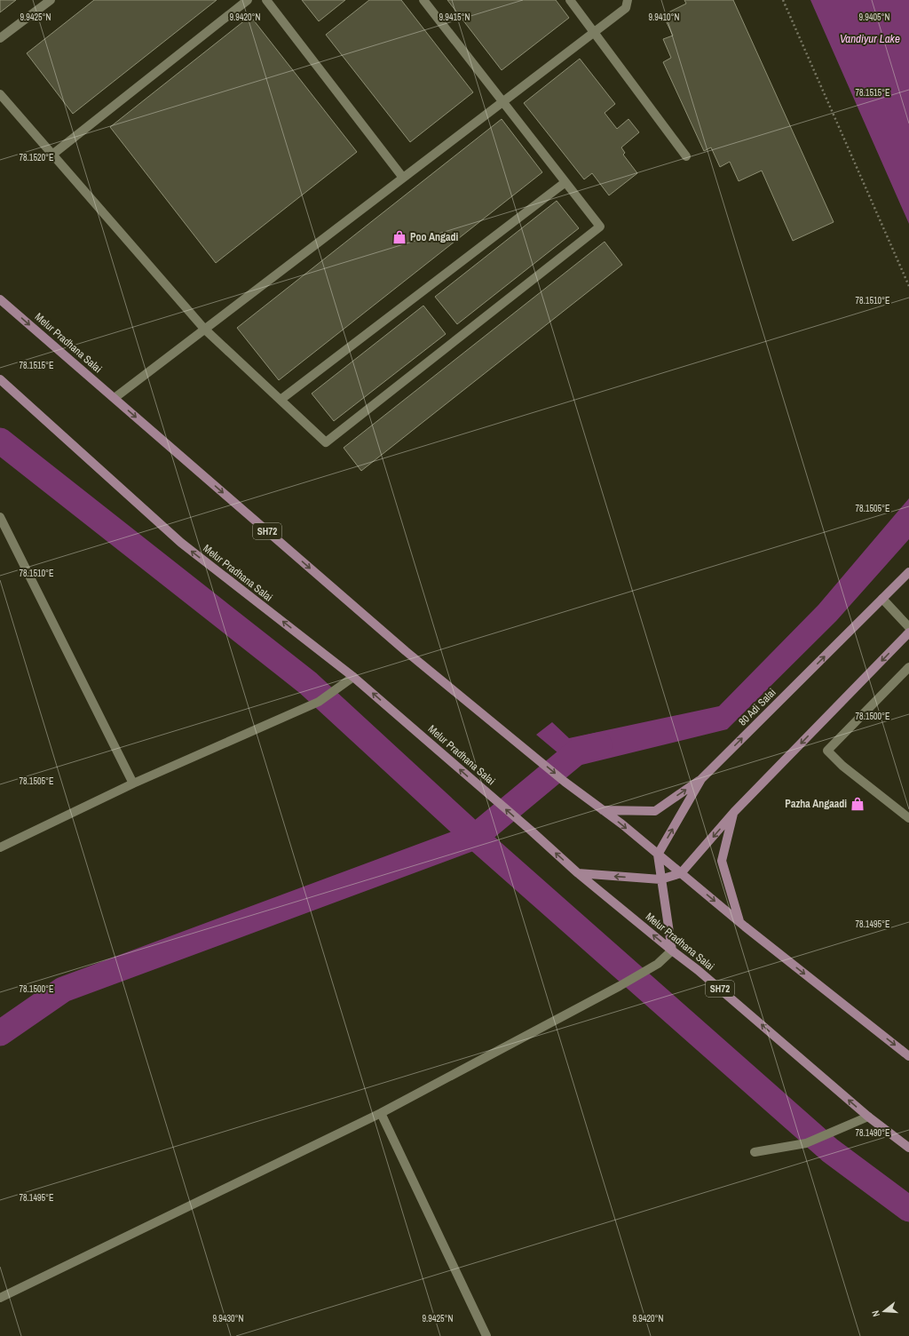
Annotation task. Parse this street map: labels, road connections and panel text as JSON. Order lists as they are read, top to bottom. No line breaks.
{"streets":{"main road":["Melur Pradhana Salai","SH72","80 Adi Salai"]},"crossings":[["Melur Pradhana Salai","80 Adi Salai"]],"water":["Vandiyur Lake"],"places":{"shop":["Poo Angadi","Pazha Angaadi"]},"north":"left","coordinates":["9.9425°N","9.9420°N","9.9415°N","9.9410°N","9.9405°N","78.1515°E","78.1520°E","78.1510°E","78.1505°E","78.1500°E","78.1495°E","78.1490°E","9.9430°N"]}
